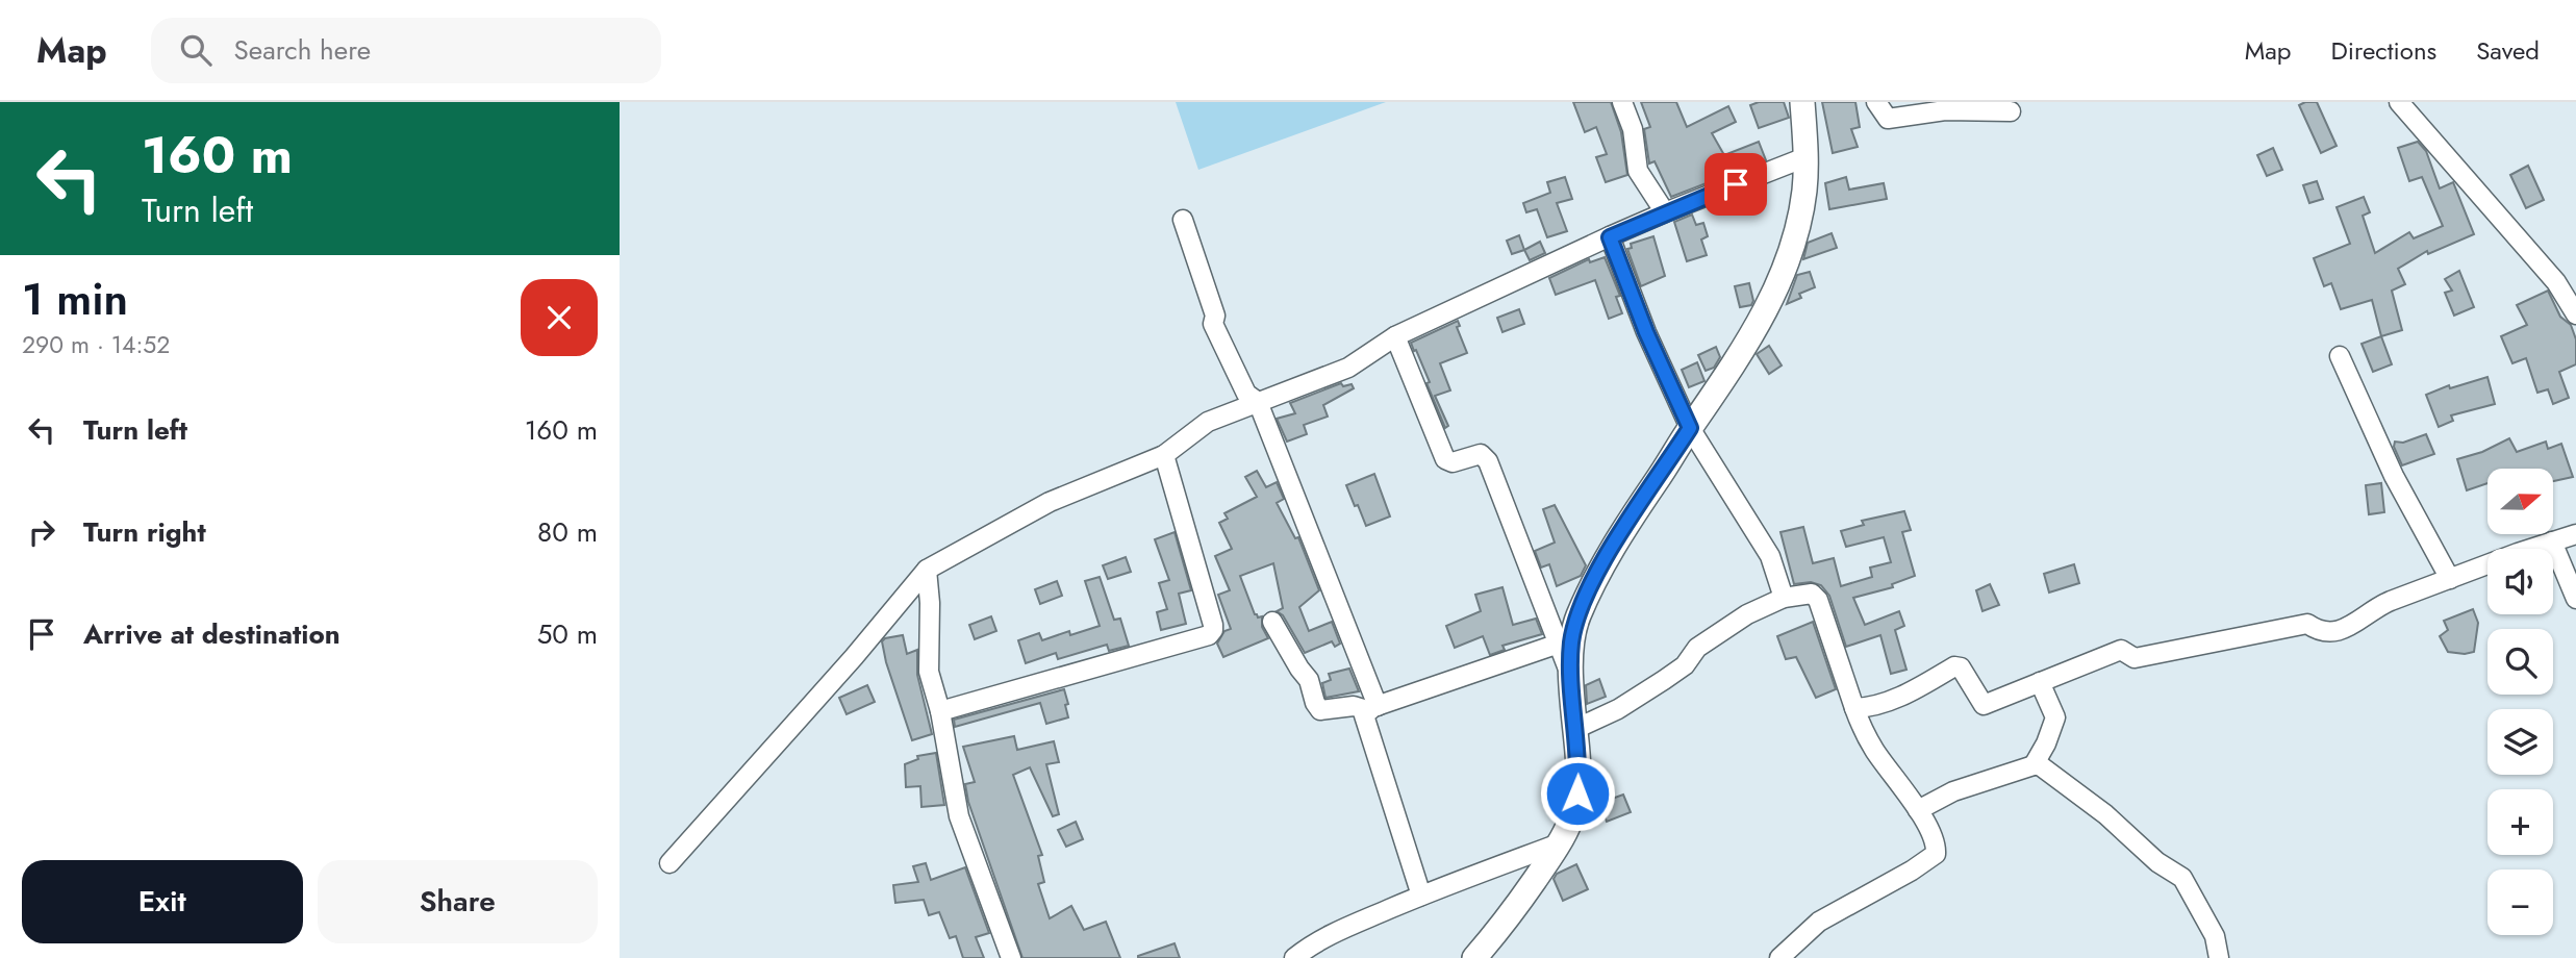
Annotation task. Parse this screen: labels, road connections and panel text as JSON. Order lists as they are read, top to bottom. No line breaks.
{"north":"right","page":{"header":"Map","search":"Search here","nav":["Map","Directions","Saved"],"turn":["160 m","Turn left"],"heading":["1 min","290 m · 14:52"],"list":[{"name":"Turn left","value":"160 m"},{"name":"Turn right","value":"80 m"},{"name":"Arrive at destination","value":"50 m"}],"map_buttons":["+","−"],"buttons":["Exit","Share"]}}
